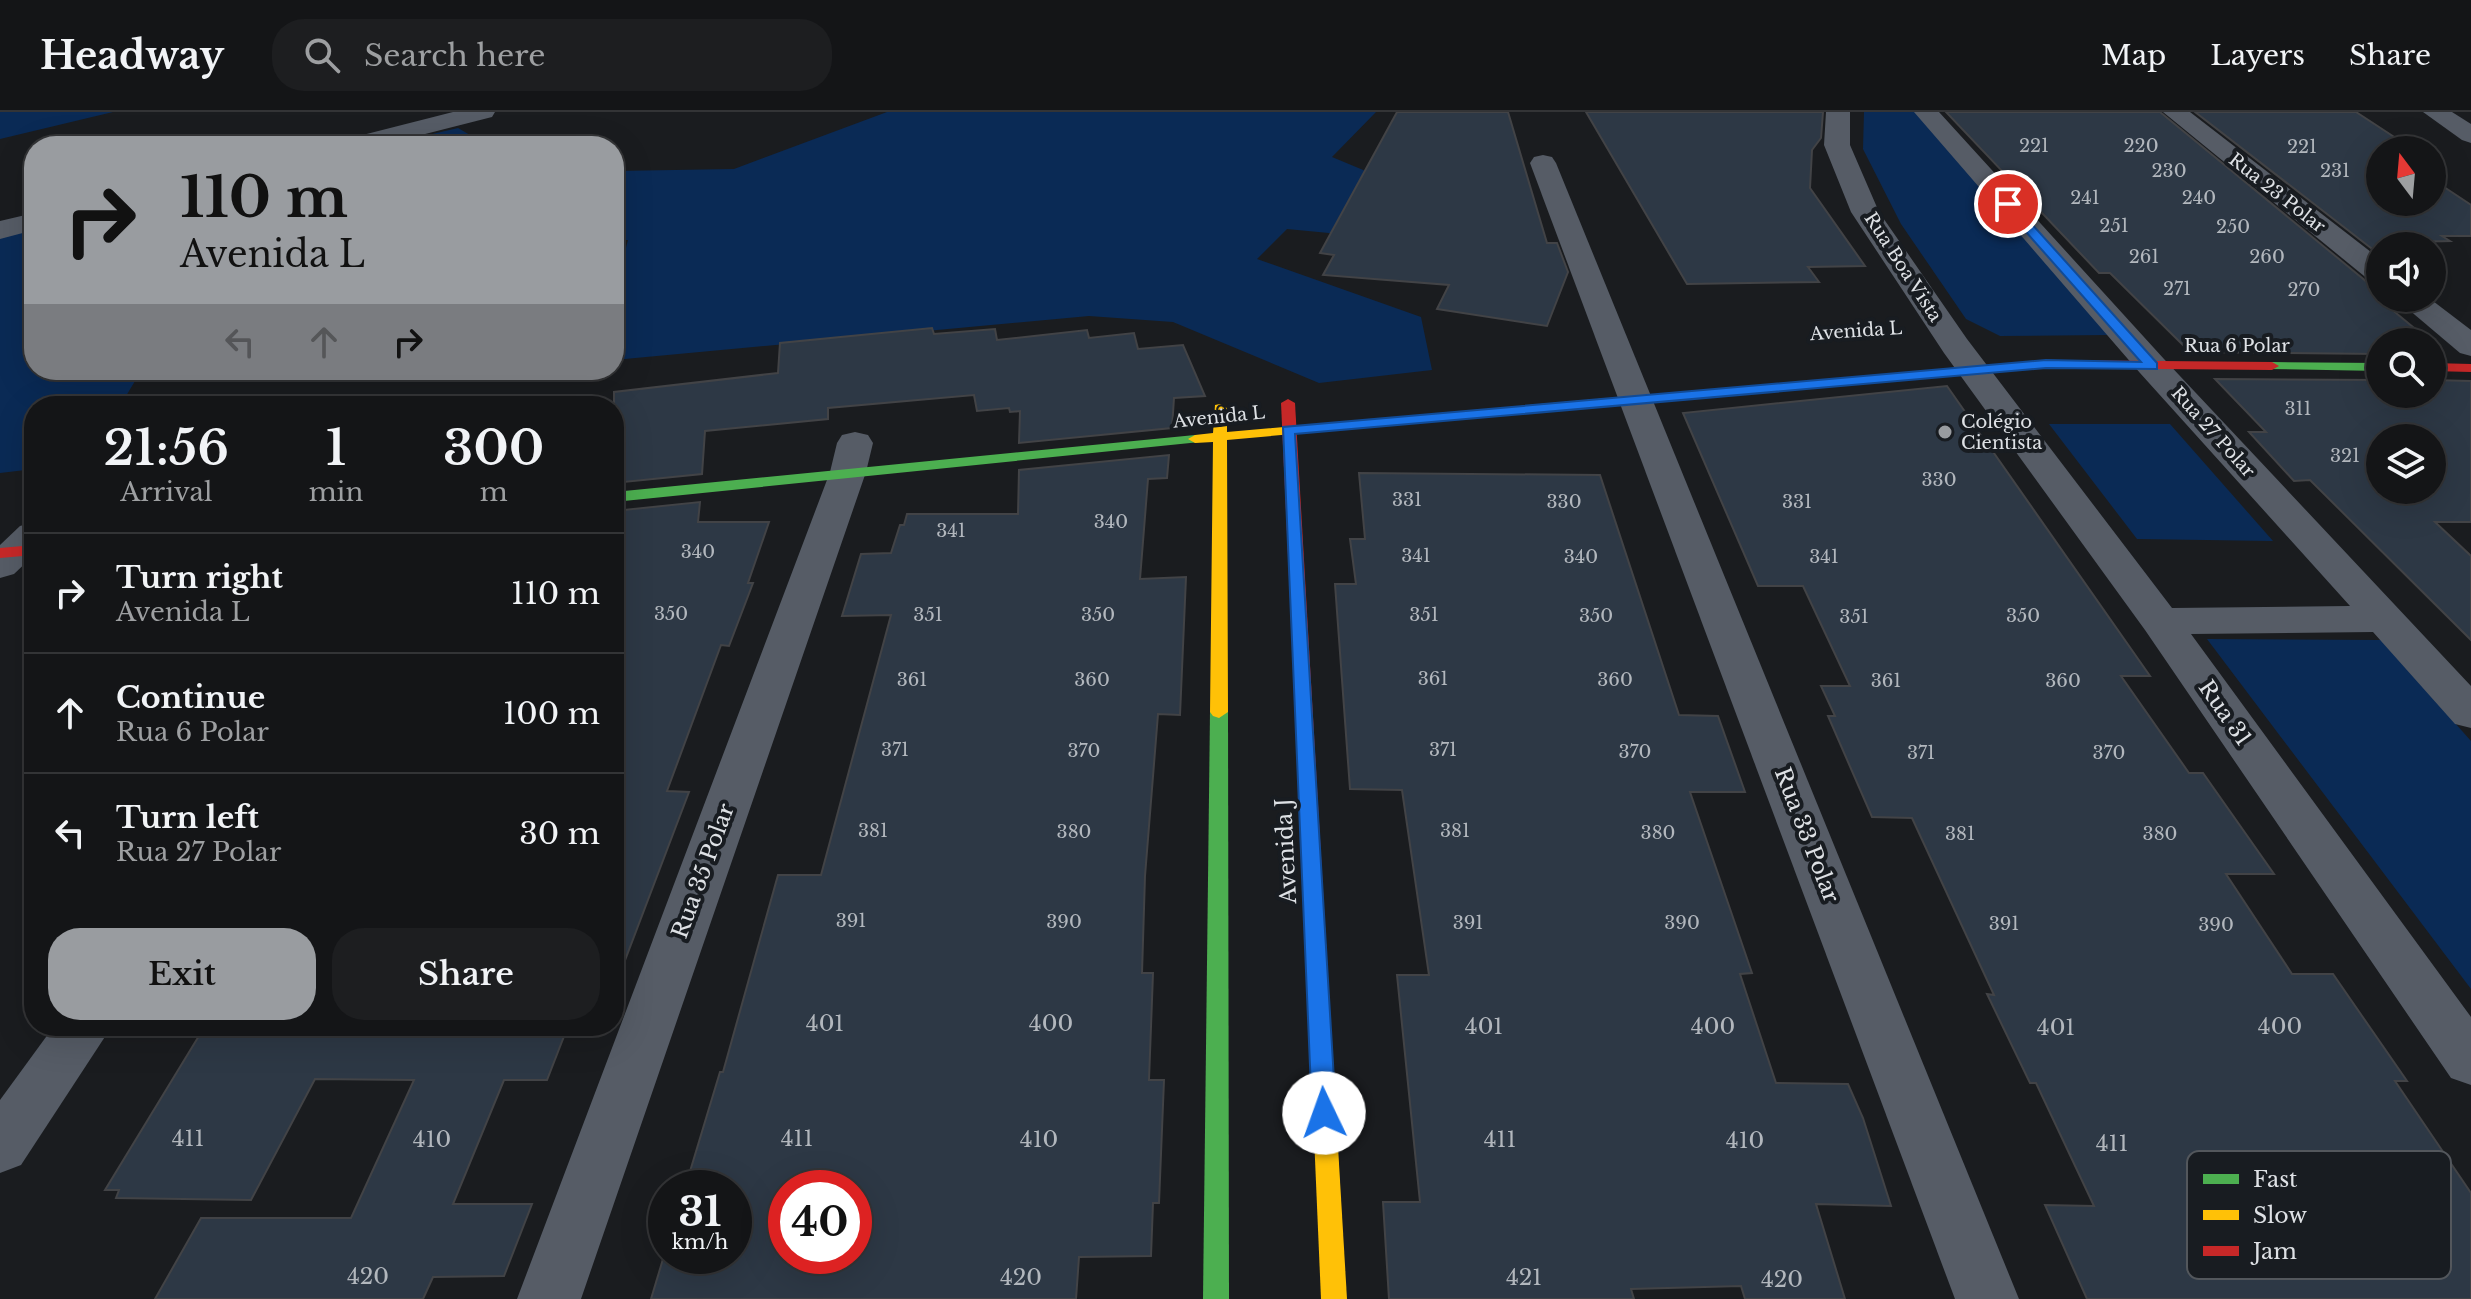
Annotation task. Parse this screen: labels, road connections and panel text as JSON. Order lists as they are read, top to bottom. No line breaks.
{"streets":{"street":["Rua 23 Polar","Rua Boa Vista","Avenida L","Rua 6 Polar","Rua 27 Polar","Rua 31","Rua 33 Polar","Avenida J","Rua 35 Polar"]},"crossings":[["Rua Boa Vista","Avenida L"],["Rua Boa Vista","Rua 6 Polar"],["Rua Boa Vista","Rua 31"],["Avenida L","Rua 6 Polar"],["Avenida L","Rua 31"],["Avenida L","Rua 33 Polar"],["Avenida L","Avenida J"],["Avenida L","Rua 35 Polar"],["Rua 6 Polar","Rua 27 Polar"],["Rua 6 Polar","Rua 31"]],"places":["Colégio Cientista"],"house_numbers":["221","220","221","230","231","241","240","251","250","261","260","271","270","311","321","330","331","330","331","340","341","340","341","340","341","350","351","350","351","350","350","351","361","361","360","360","361","360","371","371","370","370","371","370","381","381","380","380","381","380","391","390","391","390","391","390","401","400","401","400","400","401","411","411","410","410","411","410","411","420","420","421","420"],"legend":["Fast","Slow","Jam"],"north":"top","page":{"header":"Headway","search":"Search here","nav":["Map","Layers","Share"],"turn":["110 m","Avenida L"],"eta":["21:56","Arrival","1","min","300","m"],"list":[{"name":"Turn right","note":"Avenida L","value":"110 m"},{"name":"Continue","note":"Rua 6 Polar","value":"100 m"},{"name":"Turn left","note":"Rua 27 Polar","value":"30 m"}],"buttons":["Exit","Share"],"speed":"31 km/h","limit":"40"}}
